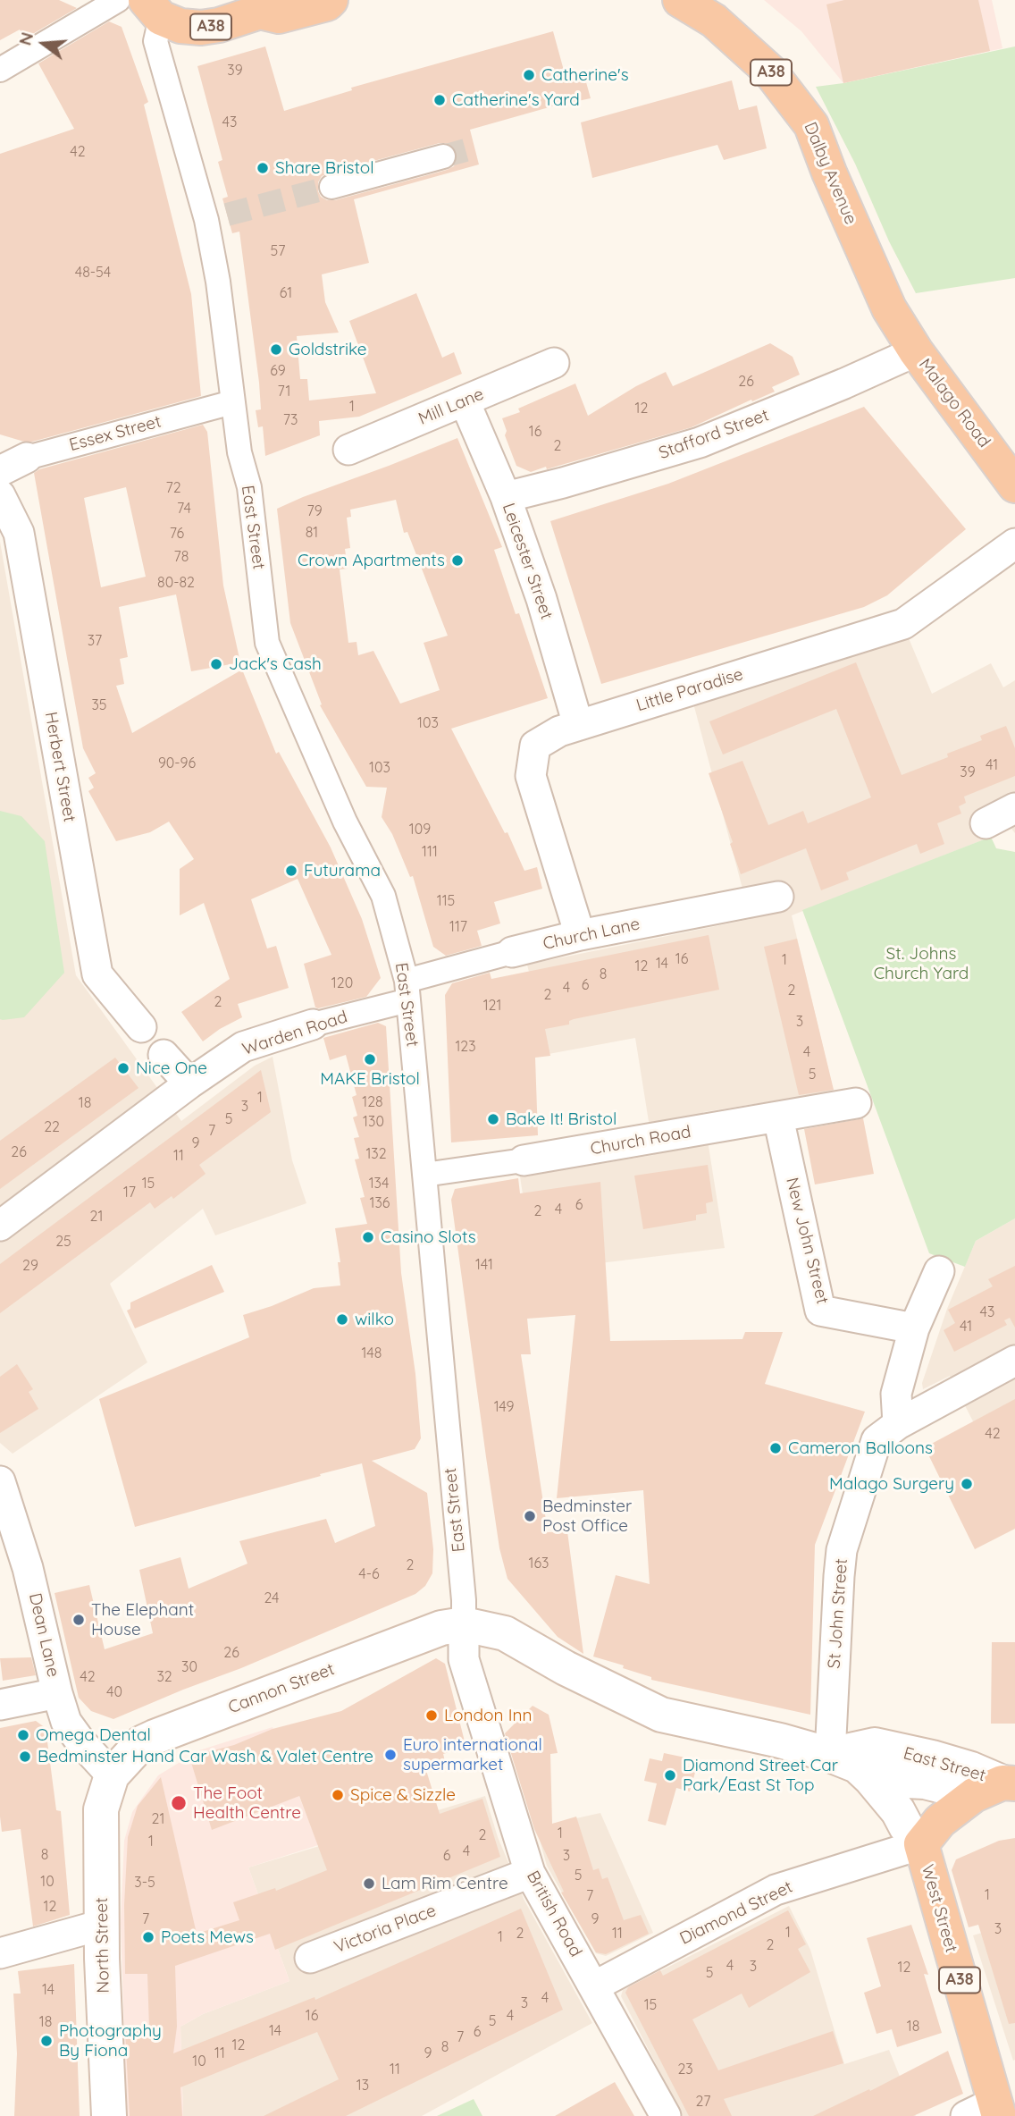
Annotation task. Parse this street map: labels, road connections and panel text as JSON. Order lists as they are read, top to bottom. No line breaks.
{"streets":{"highway":["A38","Dalby Avenue","Malago Road","West Street"],"main road":["East Street","Cannon Street","North Street"],"street":["Mill Lane","Essex Street","Stafford Street","Leicester Street","Little Paradise","Herbert Street","Church Lane","Warden Road","Church Road","New John Street","St John Street","Dean Lane","Diamond Street","British Road","Victoria Place"]},"crossings":[["A38","East Street"],["Dalby Avenue","Malago Road"],["Dalby Avenue","Stafford Street"],["Malago Road","Stafford Street"],["Mill Lane","Leicester Street"],["Essex Street","East Street"],["Stafford Street","Leicester Street"],["East Street","Church Lane"],["East Street","Warden Road"],["East Street","Church Road"],["East Street","St John Street"],["East Street","Cannon Street"],["East Street","West Street"],["East Street","Diamond Street"],["East Street","British Road"],["Leicester Street","Little Paradise"],["Little Paradise","Church Lane"],["Church Lane","Warden Road"],["Church Road","New John Street"],["Dean Lane","Cannon Street"],["Dean Lane","North Street"],["Cannon Street","British Road"],["Cannon Street","North Street"],["West Street","Diamond Street"],["Diamond Street","British Road"],["British Road","Victoria Place"]],"parks":["St. Johns Church Yard"],"places":["Catherine's","Catherine's Yard","Share Bristol","Goldstrike","Crown Apartments","Jack's Cash","Futurama","MAKE Bristol","Nice One","Bake It! Bristol","Casino Slots","wilko","Cameron Balloons","Malago Surgery","Bedminster Post Office","The Elephant House","London Inn","Omega Dental","Euro international supermarket","Bedminster Hand Car Wash & Valet Centre","Diamond Street Car Park/East St Top","Spice & Sizzle","The Foot Health Centre","Lam Rim Centre","Poets Mews","Photography By Fiona"],"house_numbers":["39","43","42","57","48-54","61","69","26","71","1","12","73","16","2","72","74","79","81","76","78","80-82","37","35","103","90-96","41","103","39","109","111","115","117","16","1","14","12","8","120","6","4","2","2","2","121","3","123","4","5","1","128","18","3","5","130","22","7","9","26","132","11","15","134","17","136","6","4","2","21","25","141","29","43","41","148","149","42","163","2","4-6","24","26","30","42","32","40","21","1","2","1","4","8","6","3","5","10","3-5","1","7","12","7","9","3","1","2","11","1","2","4","3","12","5","14","4","3","15","16","4","5","18","18","14","6","7","12","8","11","9","10","11","23","13","27"],"north":"left"}
